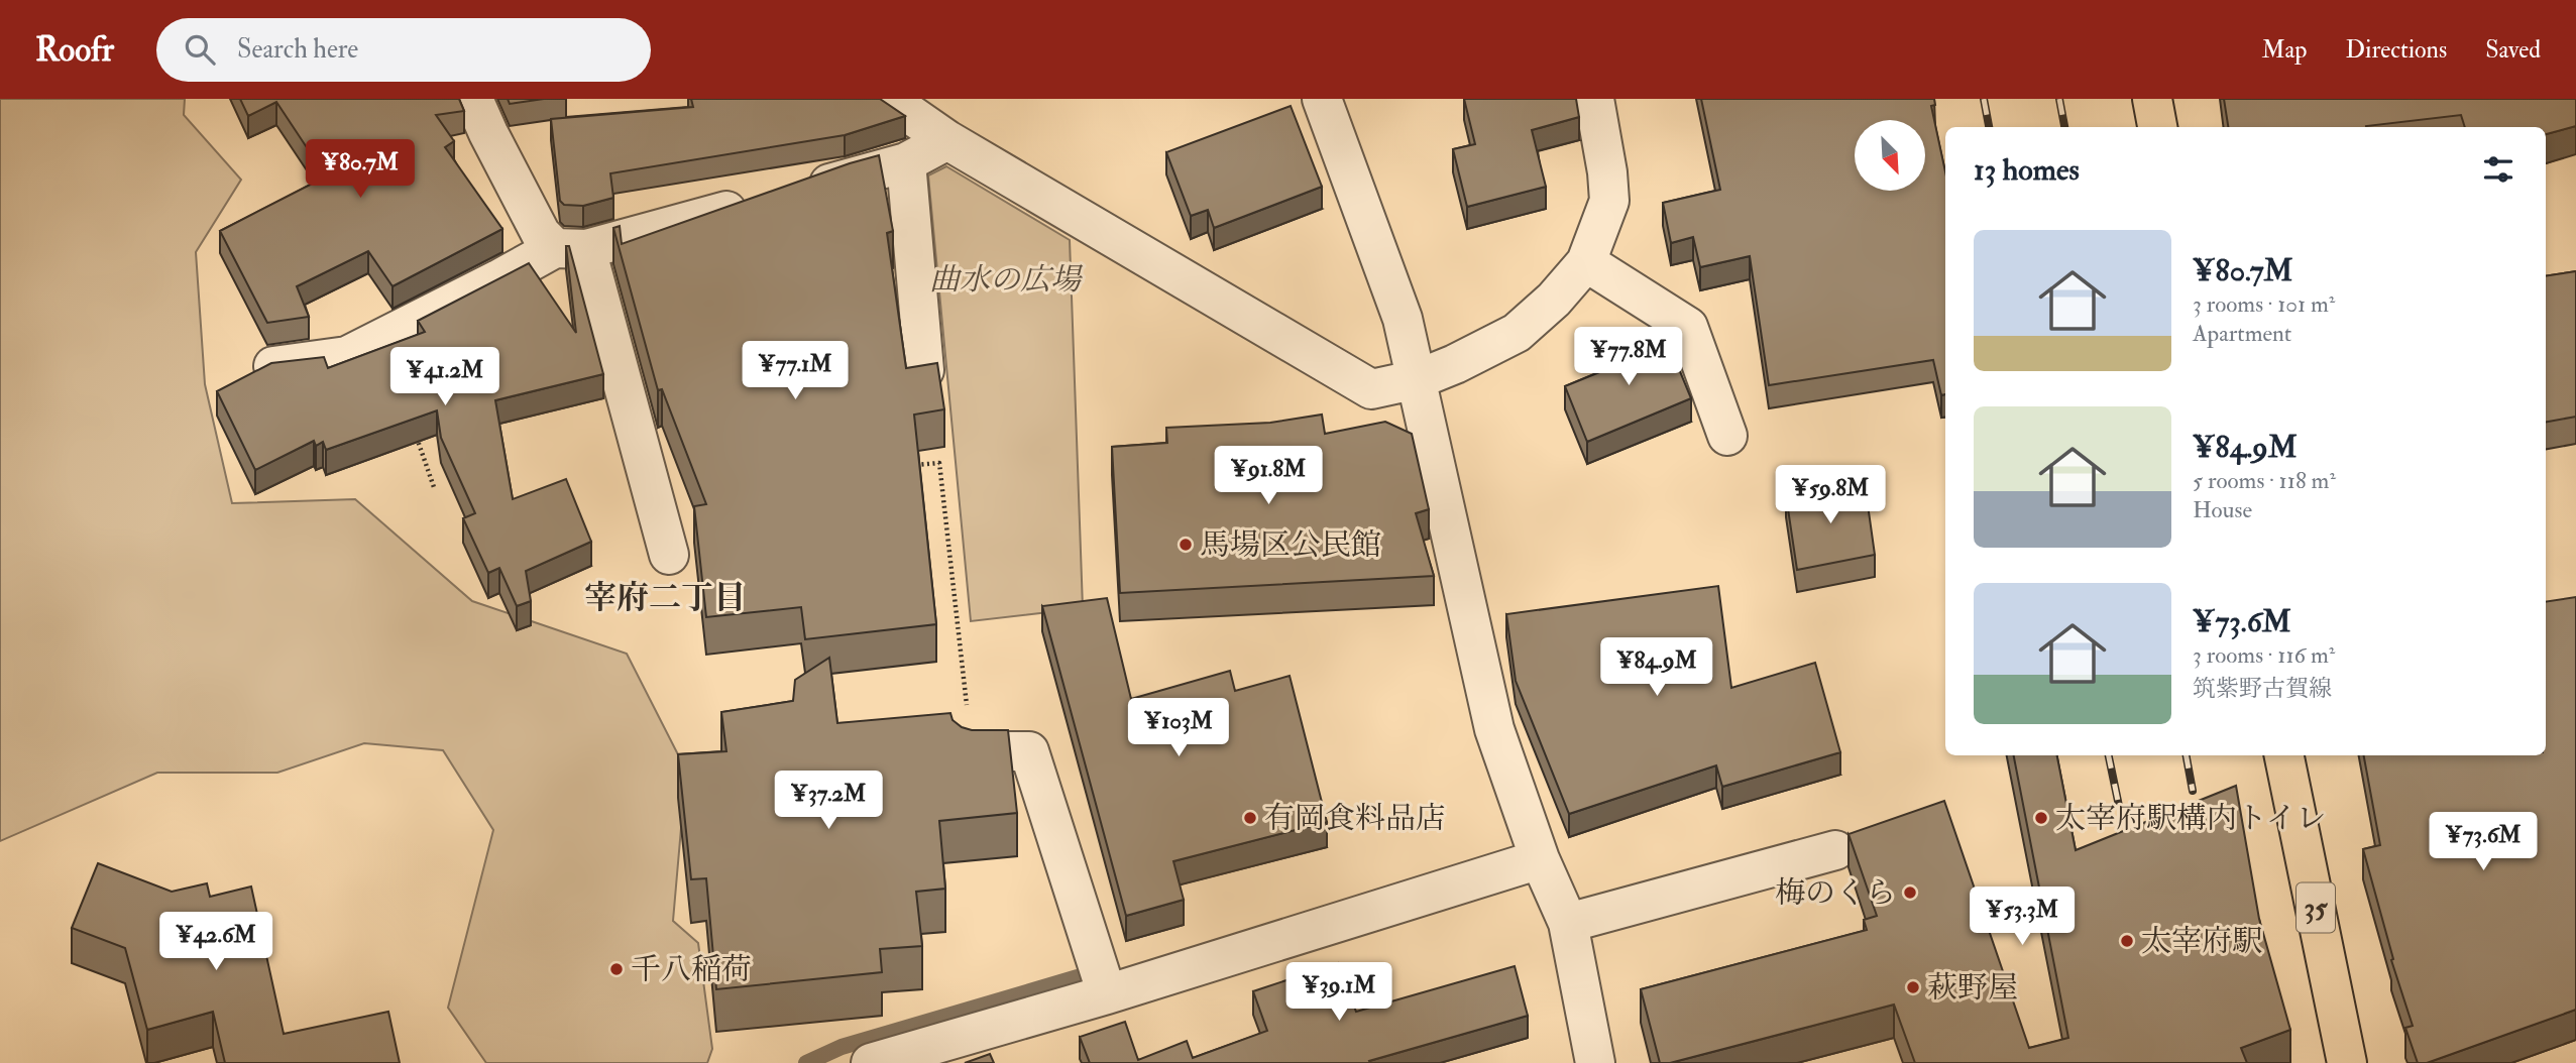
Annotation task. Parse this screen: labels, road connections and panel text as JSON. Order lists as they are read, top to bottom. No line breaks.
{"streets":{"main road":["35"]},"districts":["宰府二丁目"],"parks":["曲水の広場"],"places":["馬場区公民館","有岡食料品店","太宰府駅構内トイレ","梅のくら","太宰府駅","千八稲荷","萩野屋"],"north":"bottom right","page":{"header":"Roofr","search":"Search here","nav":["Map","Directions","Saved"],"heading":"13 homes","price":["¥80.7M","¥77.8M","¥77.1M","¥41.2M","¥91.8M","¥59.8M","¥84.9M","¥103M","¥37.2M","¥73.6M","¥53.3M","¥42.6M","¥39.1M"],"list":[{"name":"¥80.7M","note":"3 rooms · 101 m² · Apartment"},{"name":"¥84.9M","note":"5 rooms · 118 m² · House"},{"name":"¥73.6M","note":"3 rooms · 116 m² · 筑紫野古賀線"}]}}
